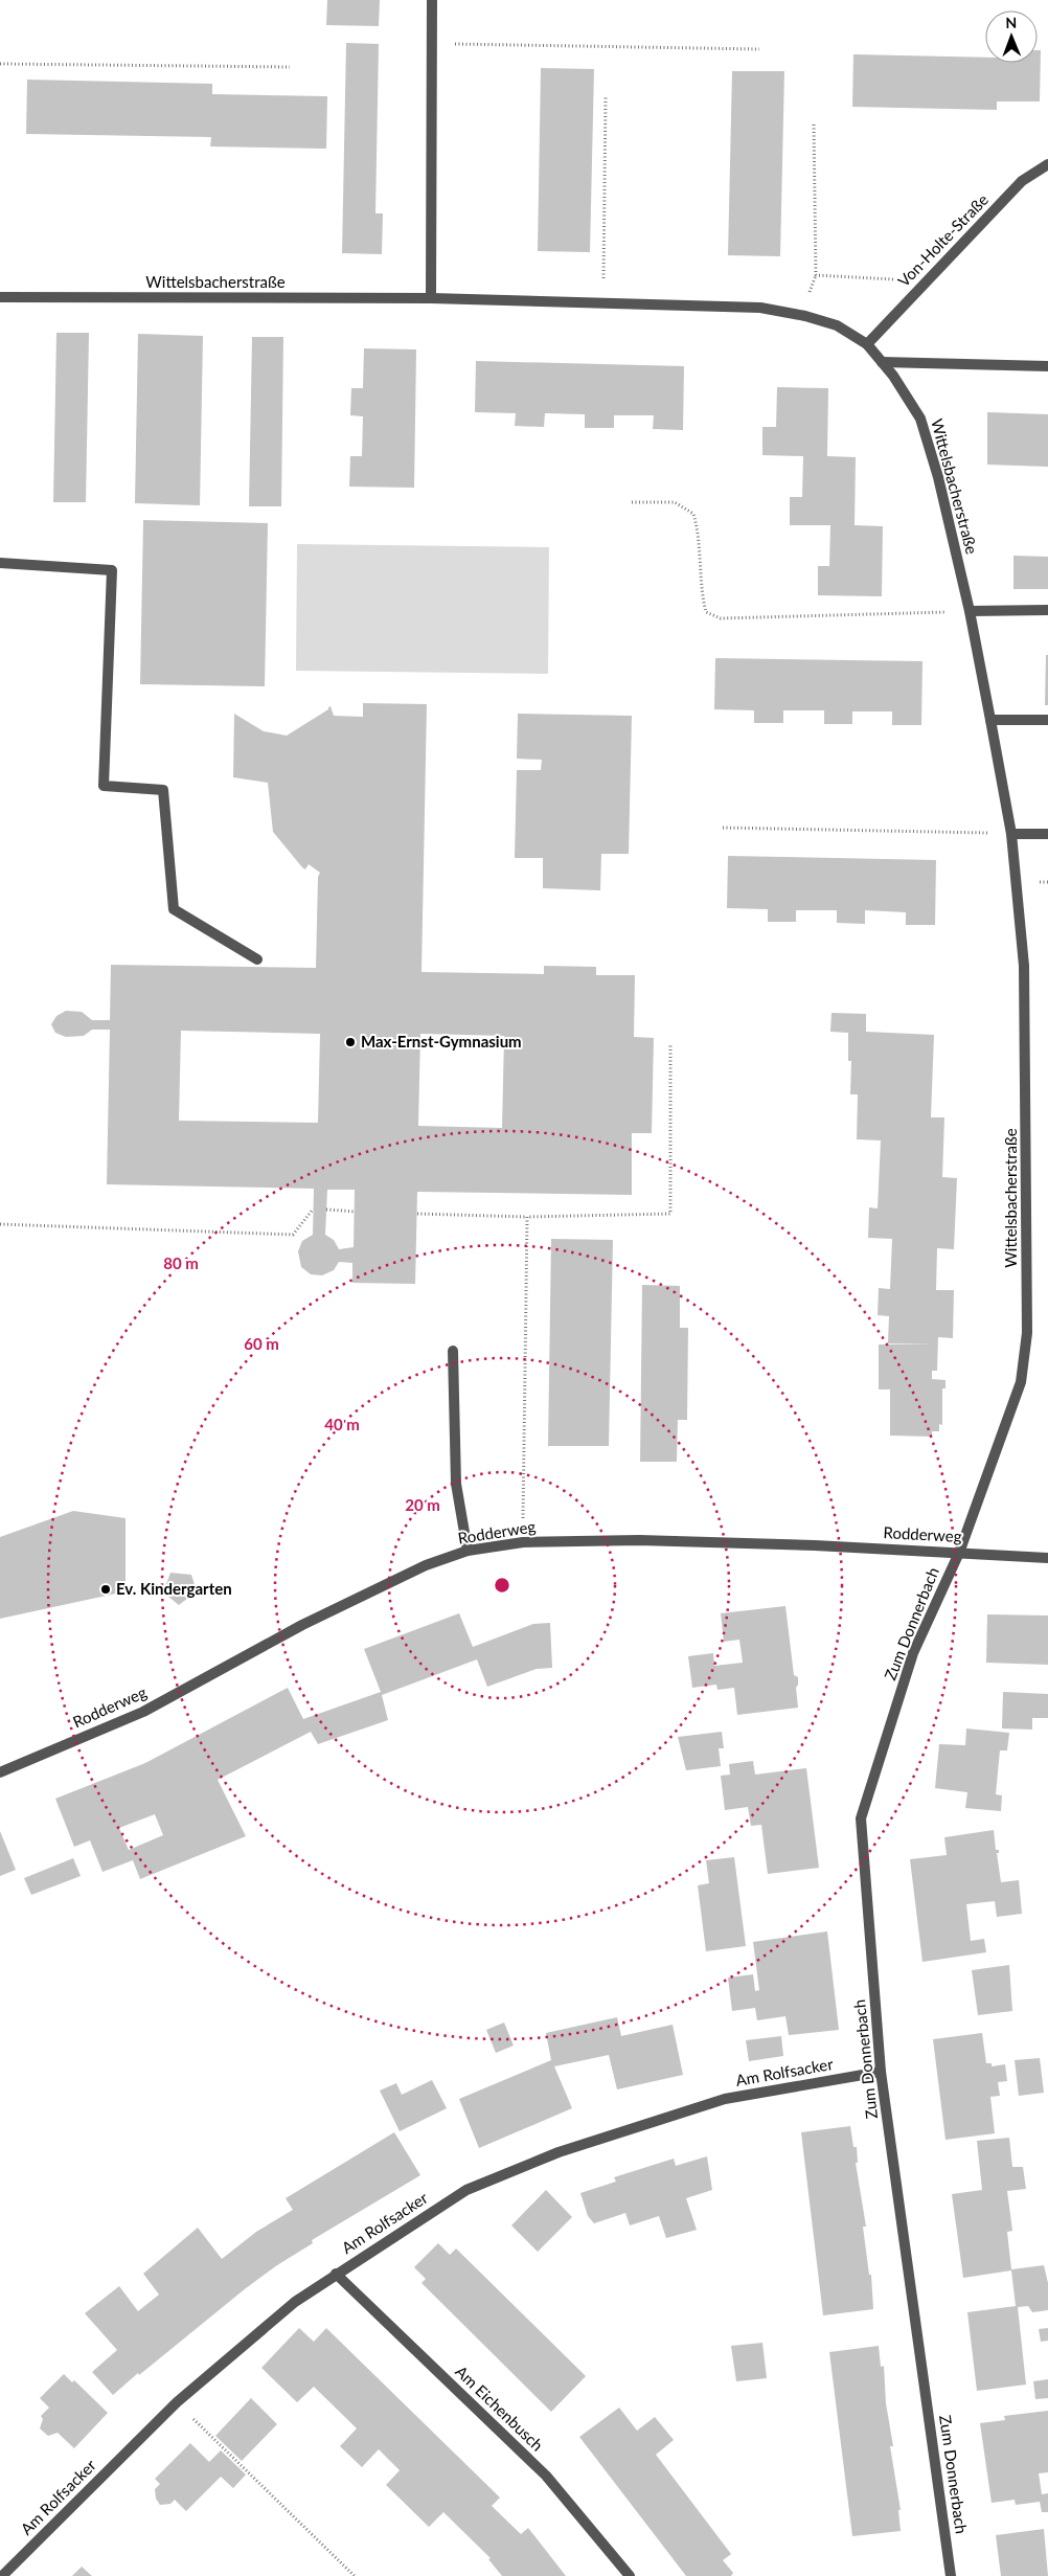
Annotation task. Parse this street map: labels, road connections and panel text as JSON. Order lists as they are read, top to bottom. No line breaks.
{"streets":{"street":["Von-Holte-Straße","Wittelsbacherstraße","Rodderweg","Zum Donnerbach","Am Rolfsacker","Am Eichenbusch"]},"crossings":[["Von-Holte-Straße","Wittelsbacherstraße"],["Wittelsbacherstraße","Rodderweg"],["Wittelsbacherstraße","Zum Donnerbach"],["Rodderweg","Zum Donnerbach"],["Zum Donnerbach","Am Rolfsacker"],["Am Rolfsacker","Am Eichenbusch"]],"places":["Max-Ernst-Gymnasium","Ev. Kindergarten"],"north":"top","rings":["80 m","60 m","40 m","20 m"]}
